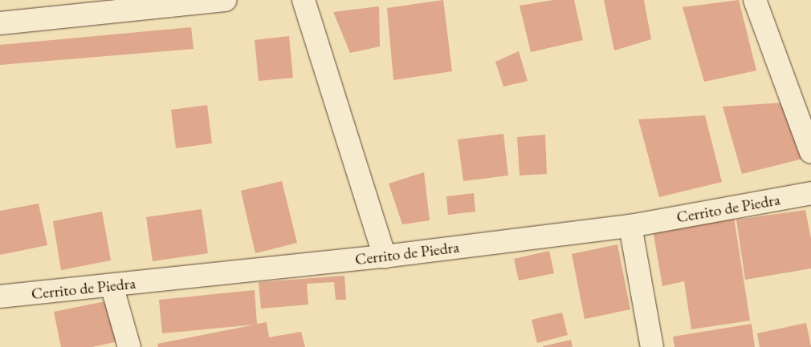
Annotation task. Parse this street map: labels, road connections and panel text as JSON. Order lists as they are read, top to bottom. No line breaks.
{"streets":{"street":["Cerrito de Piedra"]}}
